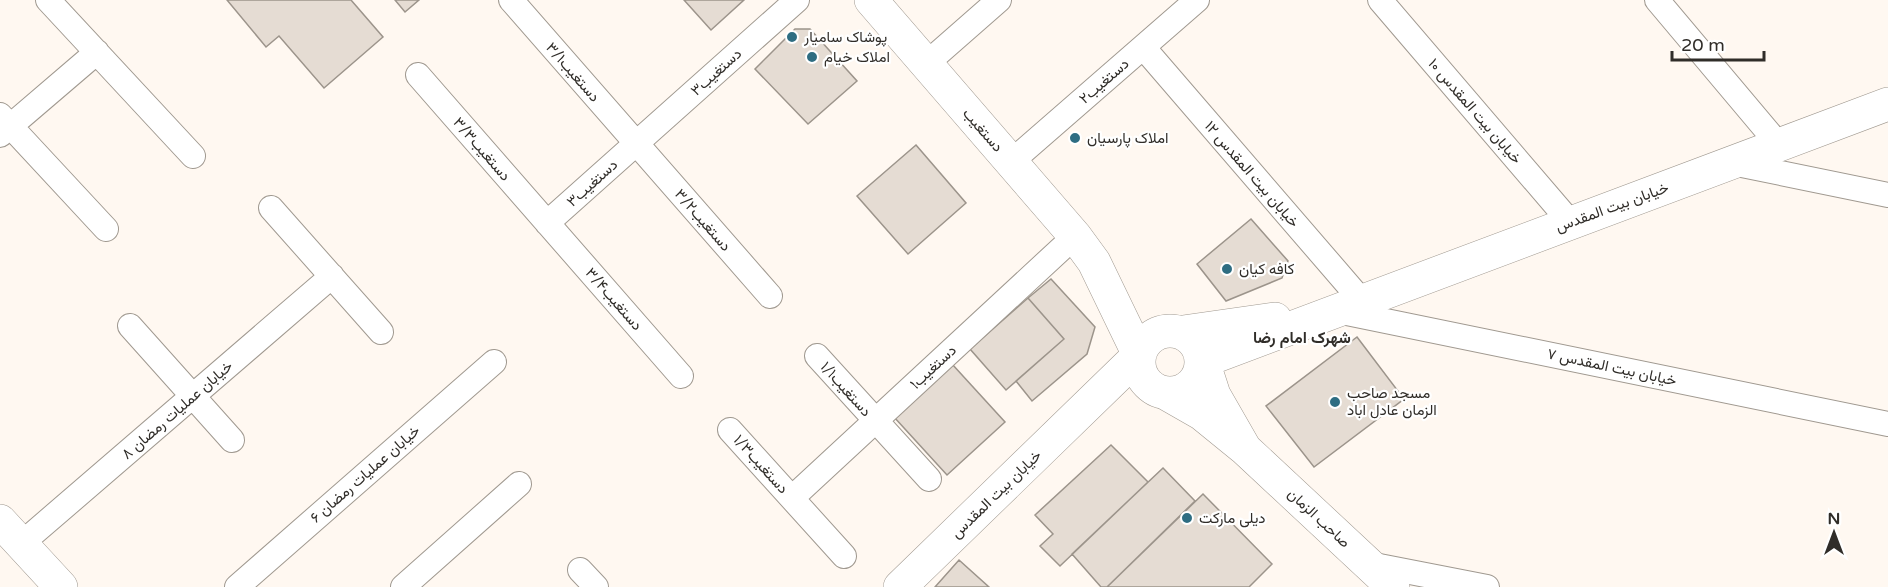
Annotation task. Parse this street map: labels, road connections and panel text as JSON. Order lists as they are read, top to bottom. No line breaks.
{"streets":{"street":["۳/۱دستغیب","دستغیب۳","۲دستغیب","خیابان بیت المقدس ۱۰","دستغیب","۳/۳دستغیب","خیابان بیت المقدس ۱۲","۳دستغیب","خیابان بیت المقدس","۳/۲دستغیب","۳/۴دستغیب","دستغیب۱","خیابان بیت المقدس ۷","دستغیب۱/۱","خیابان عملیات رمضان ۸","۱/۳دستغیب","خیابان عملیات رمضان ۶","صاحب الزمان"]},"crossings":[["۳/۱دستغیب","دستغیب۳"],["۳/۱دستغیب","۳دستغیب"],["۳/۱دستغیب","۳/۲دستغیب"],["دستغیب۳","۳دستغیب"],["دستغیب۳","۳/۲دستغیب"],["۲دستغیب","دستغیب"],["۲دستغیب","خیابان بیت المقدس ۱۲"],["خیابان بیت المقدس ۱۰","خیابان بیت المقدس"],["دستغیب","دستغیب۱"],["۳/۳دستغیب","۳دستغیب"],["۳/۳دستغیب","۳/۴دستغیب"],["خیابان بیت المقدس ۱۲","خیابان بیت المقدس"],["خیابان بیت المقدس ۱۲","خیابان بیت المقدس ۷"],["۳دستغیب","۳/۲دستغیب"],["۳دستغیب","۳/۴دستغیب"],["خیابان بیت المقدس","خیابان بیت المقدس ۷"],["دستغیب۱","دستغیب۱/۱"],["دستغیب۱","۱/۳دستغیب"]],"districts":["شهرک امام رضا"],"places":["پوشاک سامیار","املاک خیام","املاک پارسیان","کافه کیان","مسجد صاحب الزمان عادل اباد","دیلی مارکت"],"scale_bar":"20 m","north":"top"}
